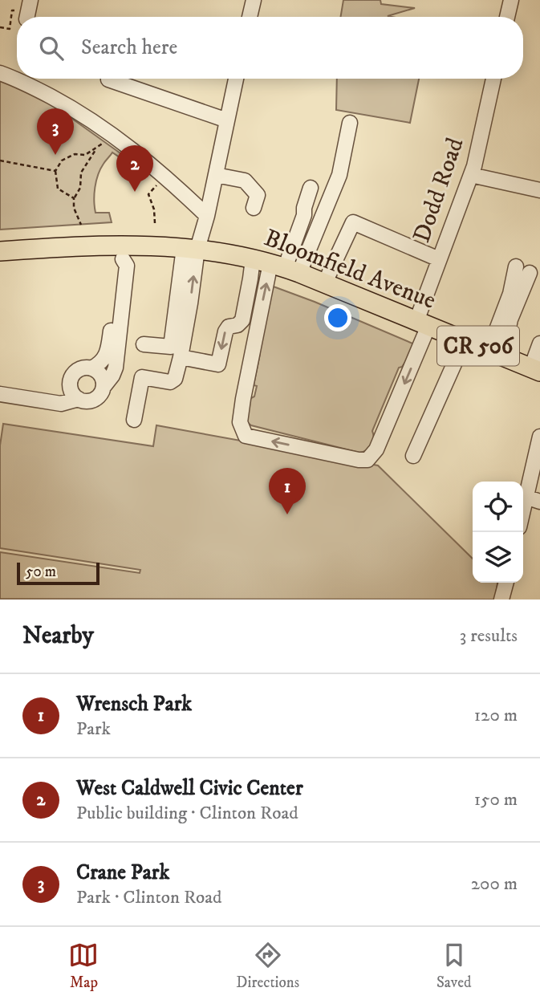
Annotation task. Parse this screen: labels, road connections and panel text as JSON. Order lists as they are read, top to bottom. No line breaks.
{"streets":{"main road":["Bloomfield Avenue","CR 506"],"street":["Dodd Road"]},"crossings":[["Dodd Road","Bloomfield Avenue"]],"scale_bar":"50 m","page":{"search":"Search here","pins":["3","2","1"],"scale":"50 m","heading":["Nearby","3 results"],"list":[{"mark":"1","name":"Wrensch Park","note":"Park","value":"120 m"},{"mark":"2","name":"West Caldwell Civic Center","note":"Public building · Clinton Road","value":"150 m"},{"mark":"3","name":"Crane Park","note":"Park · Clinton Road","value":"200 m"}],"nav":["Map","Directions","Saved"]}}
